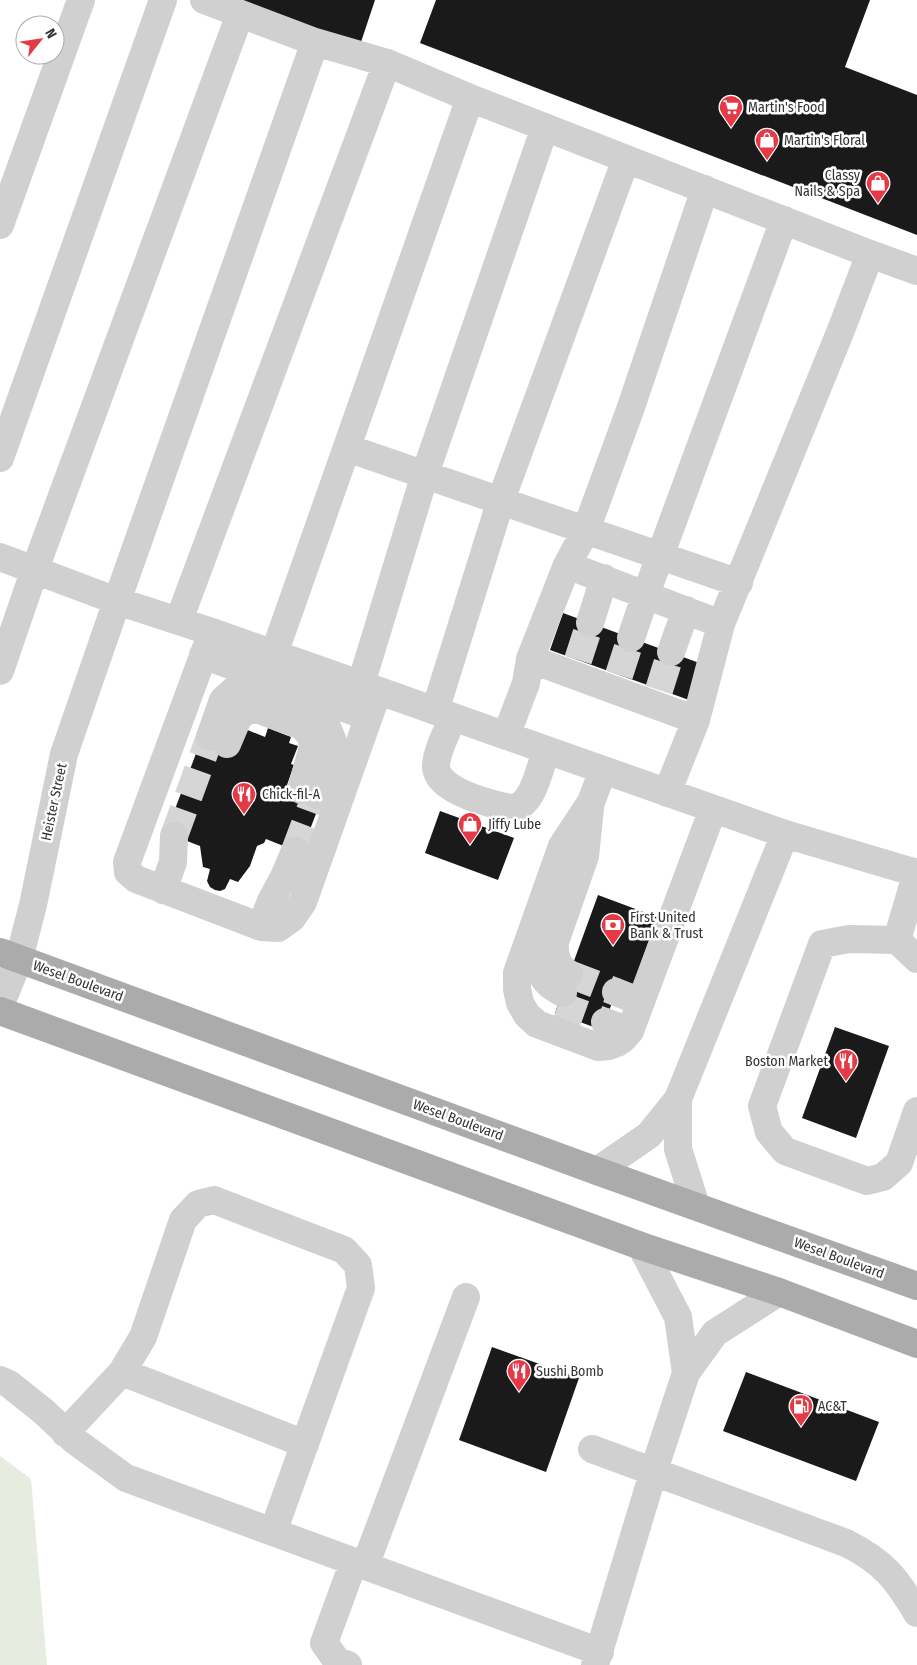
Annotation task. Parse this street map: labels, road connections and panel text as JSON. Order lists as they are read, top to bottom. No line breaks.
{"streets":{"main road":["Wesel Boulevard"],"lane":["Heister Street"]},"crossings":[["Heister Street","Wesel Boulevard"]],"places":{"supermarket":["Martin's Food"],"shop":["Martin's Floral","Classy Nails & Spa","Jiffy Lube"],"restaurant":["Chick-fil-A","Boston Market","Sushi Bomb"],"bank":["First United Bank & Trust"],"fuel station":["AC&T"]},"north":"top right"}
